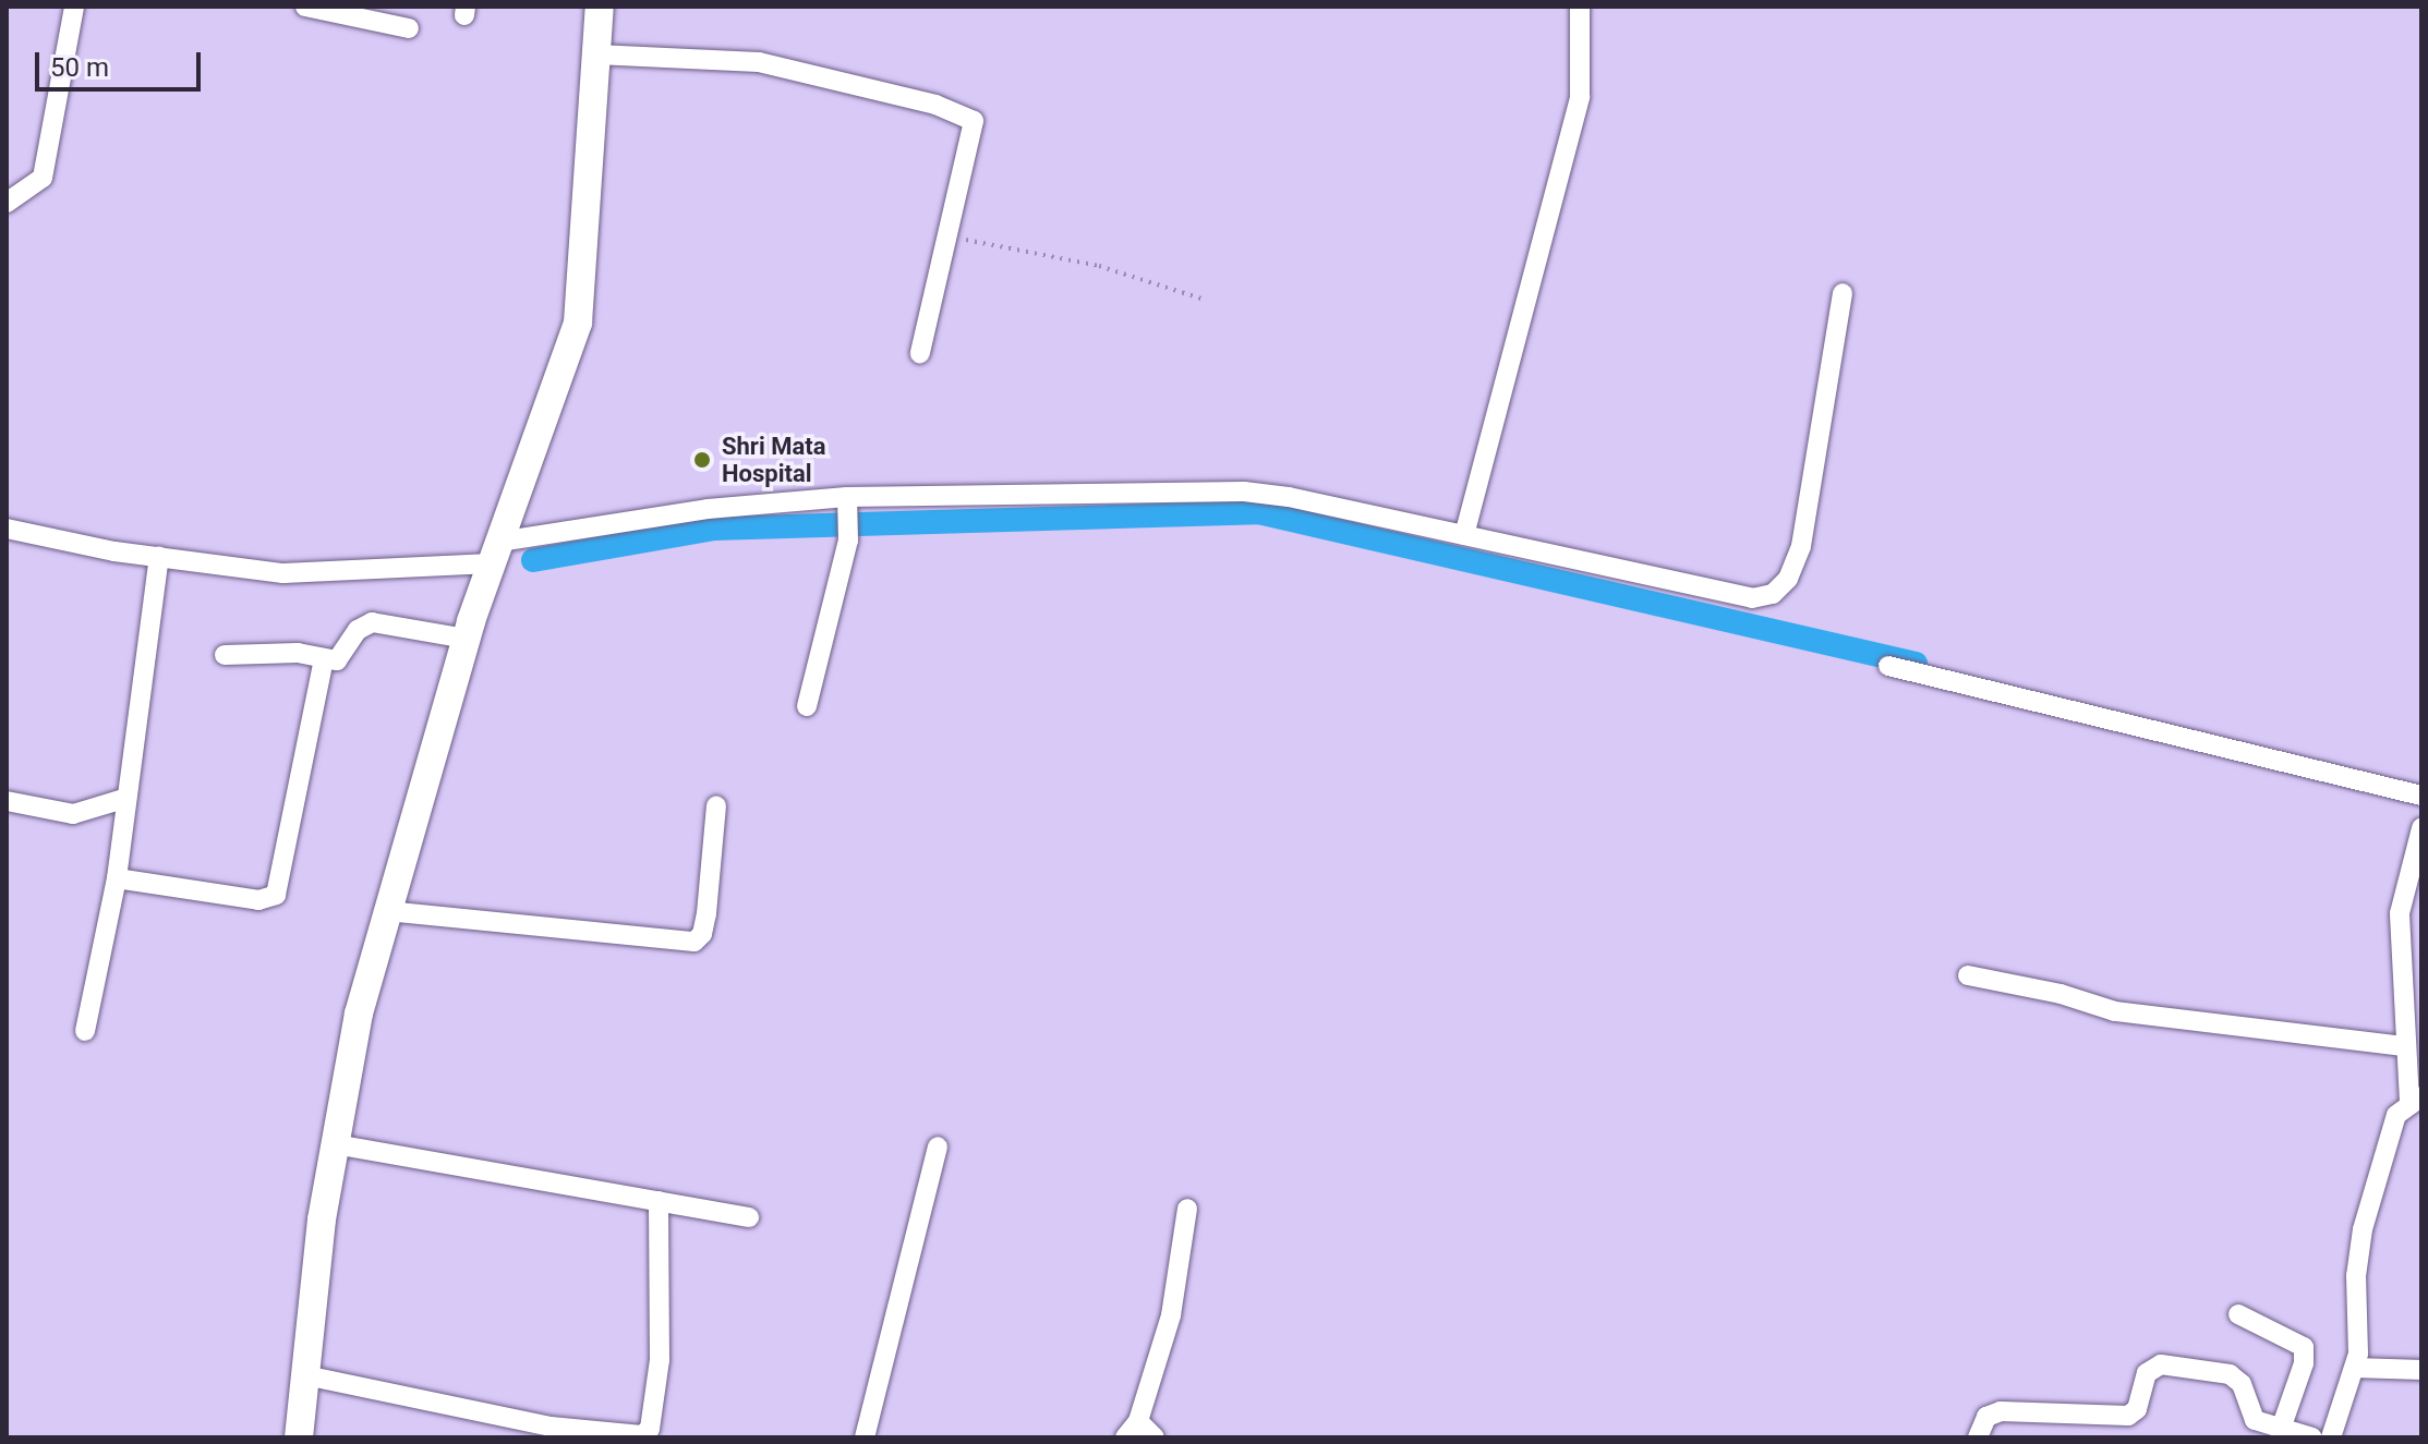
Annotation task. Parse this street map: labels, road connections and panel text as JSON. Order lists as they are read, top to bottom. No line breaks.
{"places":["Shri Mata Hospital"],"scale_bar":"50 m"}
